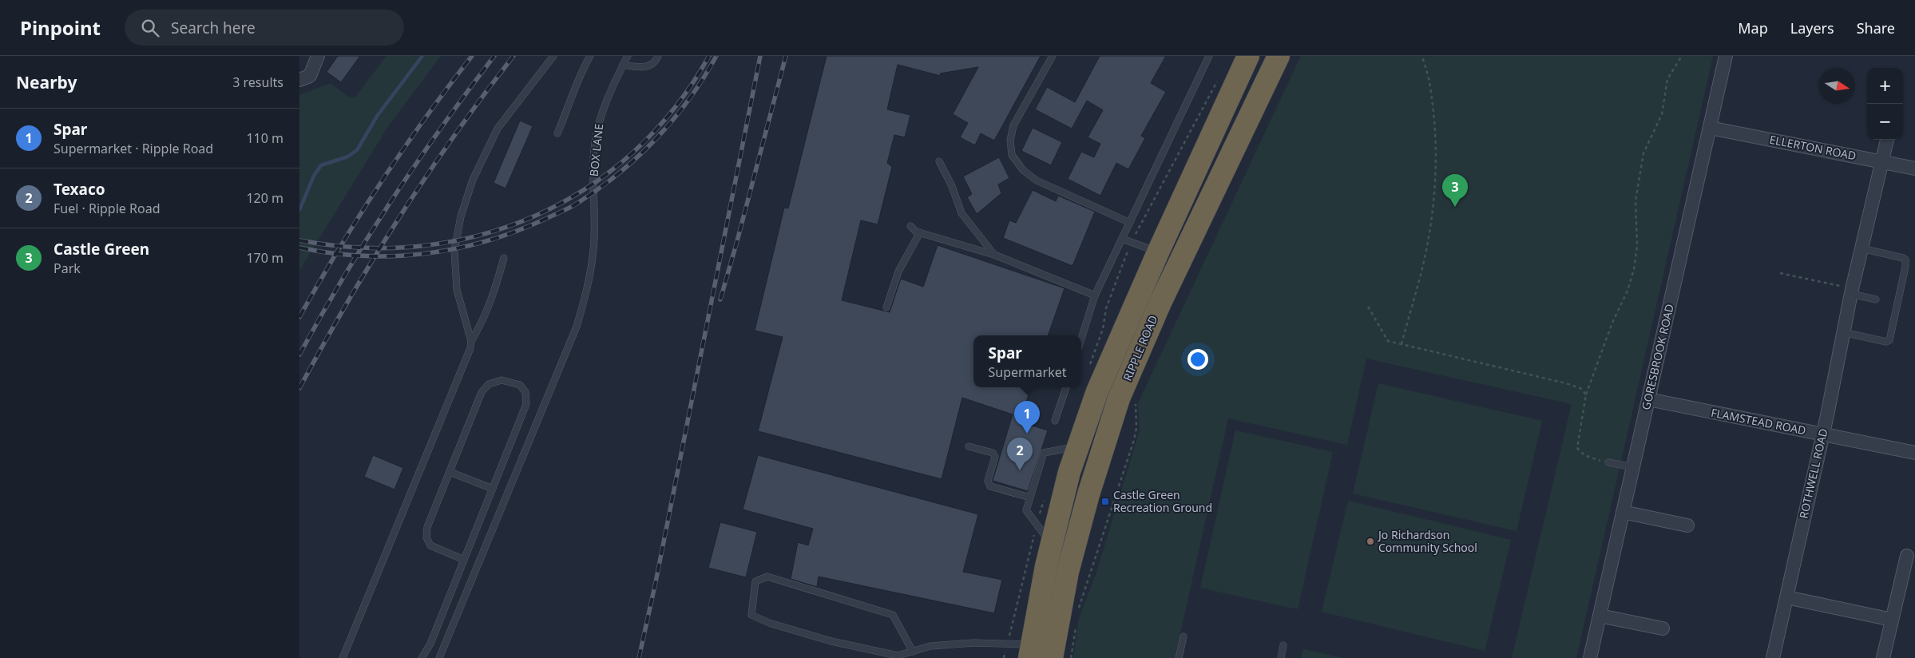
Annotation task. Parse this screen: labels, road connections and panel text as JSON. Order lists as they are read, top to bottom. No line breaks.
{"streets":{"highway":["RIPPLE ROAD"],"street":["ELLERTON ROAD","GORESBROOK ROAD","FLAMSTEAD ROAD","ROTHWELL ROAD"],"lane":["BOX LANE"]},"crossings":[["ELLERTON ROAD","GORESBROOK ROAD"],["ELLERTON ROAD","ROTHWELL ROAD"],["GORESBROOK ROAD","FLAMSTEAD ROAD"],["FLAMSTEAD ROAD","ROTHWELL ROAD"]],"places":{"transit":["Castle Green Recreation Ground"],"other":["Jo Richardson Community School"]},"north":"right","page":{"header":"Pinpoint","search":"Search here","nav":["Map","Layers","Share"],"heading":["Nearby","3 results"],"map_buttons":["+","−"],"list":[{"mark":"1","name":"Spar","note":"Supermarket · Ripple Road","value":"110 m"},{"mark":"2","name":"Texaco","note":"Fuel · Ripple Road","value":"120 m"},{"mark":"3","name":"Castle Green","note":"Park","value":"170 m"}],"pins":["3","1","2"],"popup":["Spar","Supermarket"]}}
